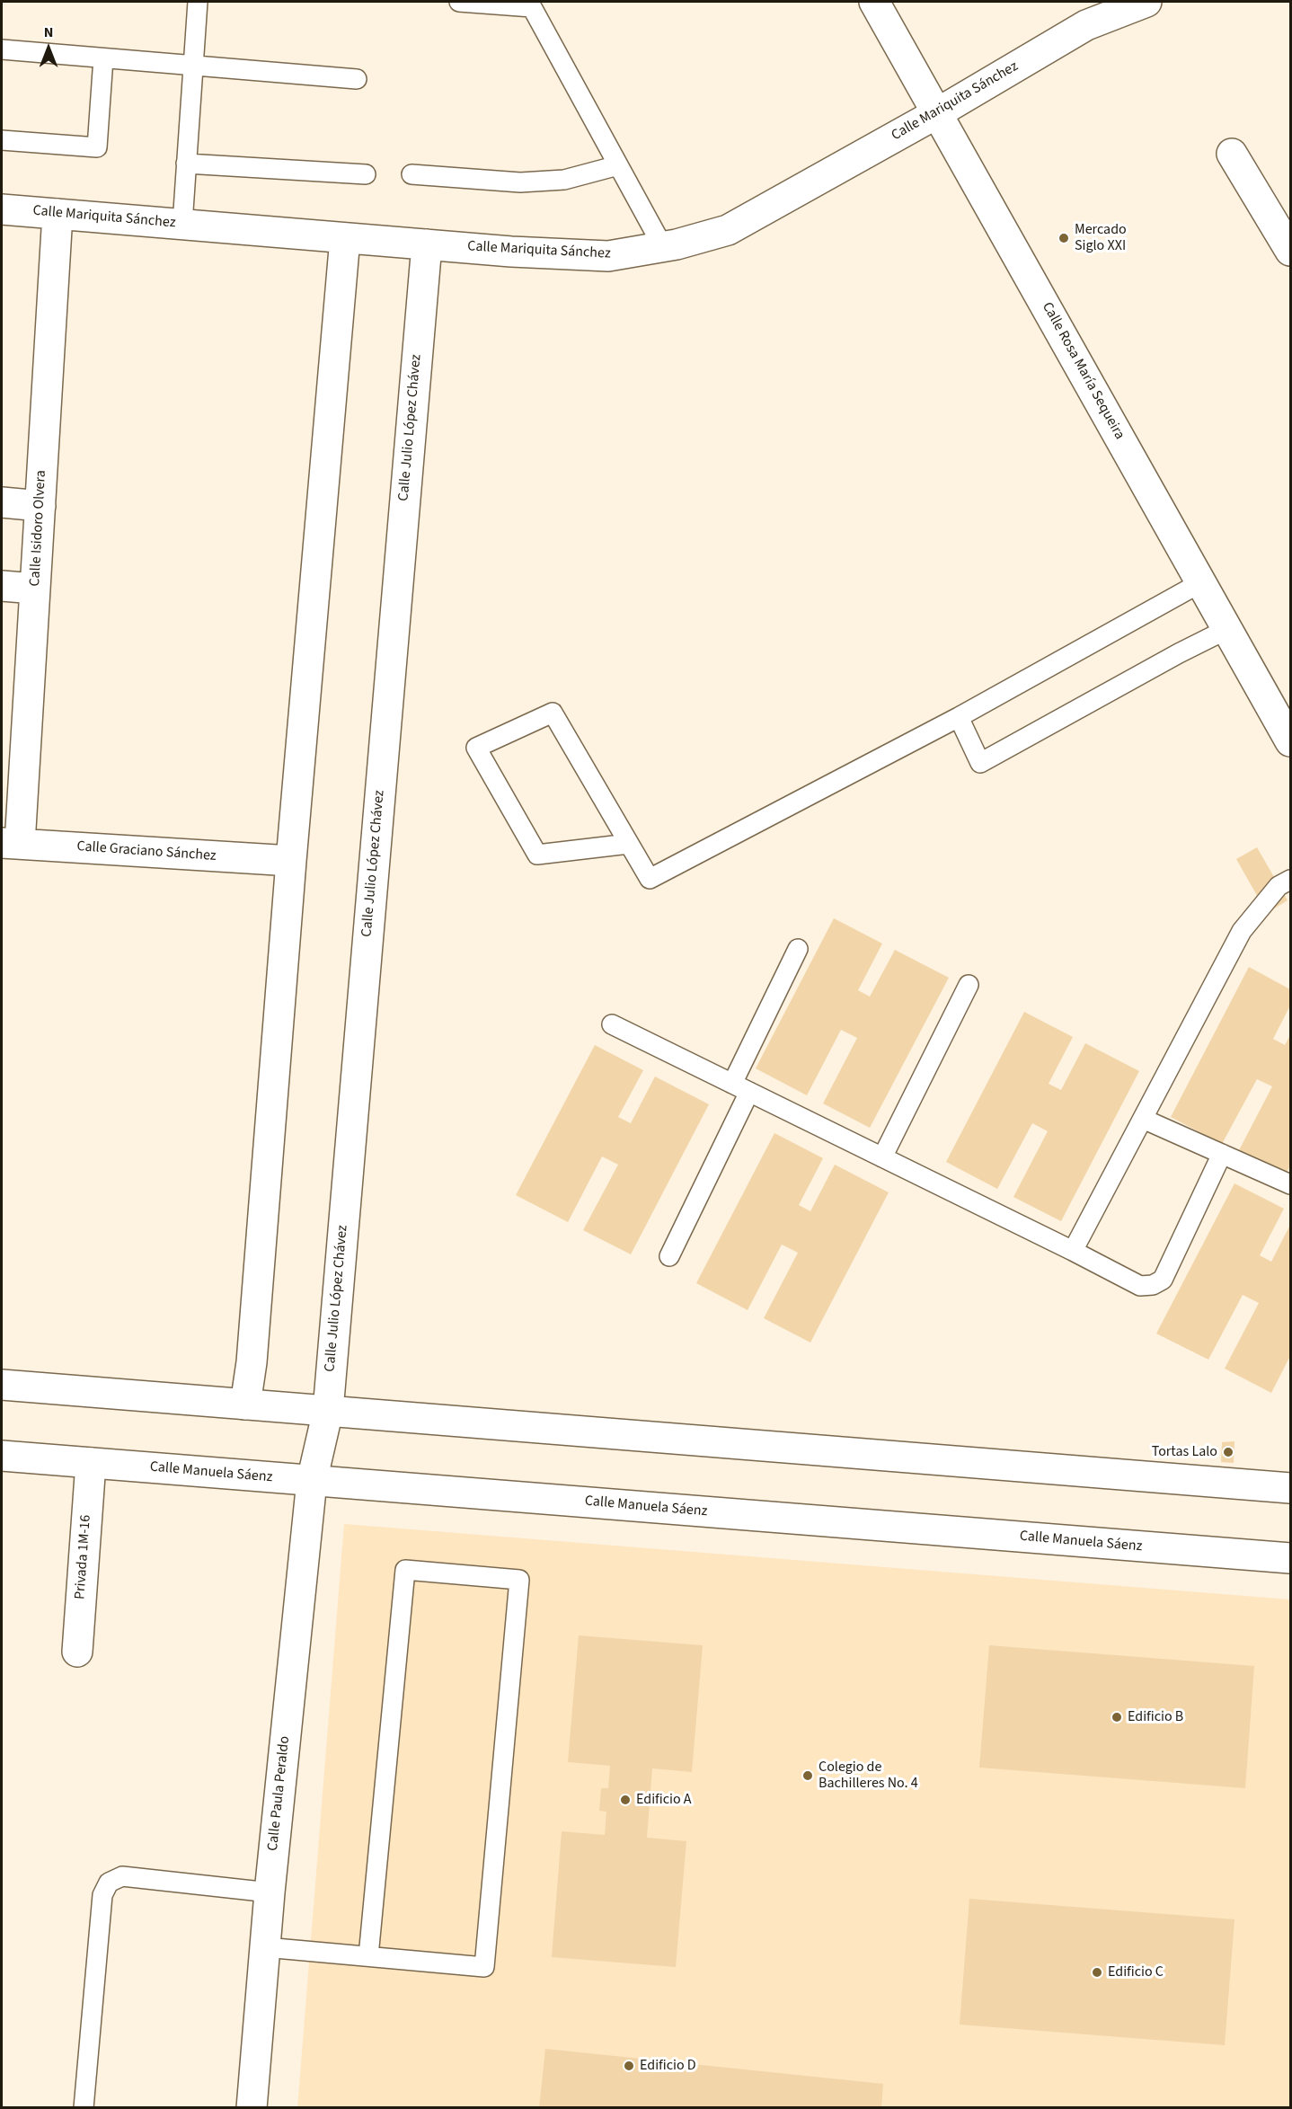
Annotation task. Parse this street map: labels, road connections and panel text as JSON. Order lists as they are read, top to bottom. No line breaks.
{"streets":{"street":["Calle Mariquita Sánchez","Calle Rosa María Sequeira","Calle Julio López Chávez","Calle Isidoro Olvera","Calle Graciano Sánchez","Calle Manuela Sáenz","Privada 1M-16","Calle Paula Peraldo"]},"crossings":[["Calle Mariquita Sánchez","Calle Rosa María Sequeira"],["Calle Mariquita Sánchez","Calle Julio López Chávez"],["Calle Mariquita Sánchez","Calle Isidoro Olvera"],["Calle Julio López Chávez","Calle Manuela Sáenz"],["Calle Julio López Chávez","Calle Paula Peraldo"],["Calle Isidoro Olvera","Calle Graciano Sánchez"],["Calle Manuela Sáenz","Privada 1M-16"],["Calle Manuela Sáenz","Calle Paula Peraldo"]],"places":["Mercado Siglo XXI","Tortas Lalo","Edificio B","Colegio de Bachilleres No. 4","Edificio A","Edificio C","Edificio D"],"north":"top"}
